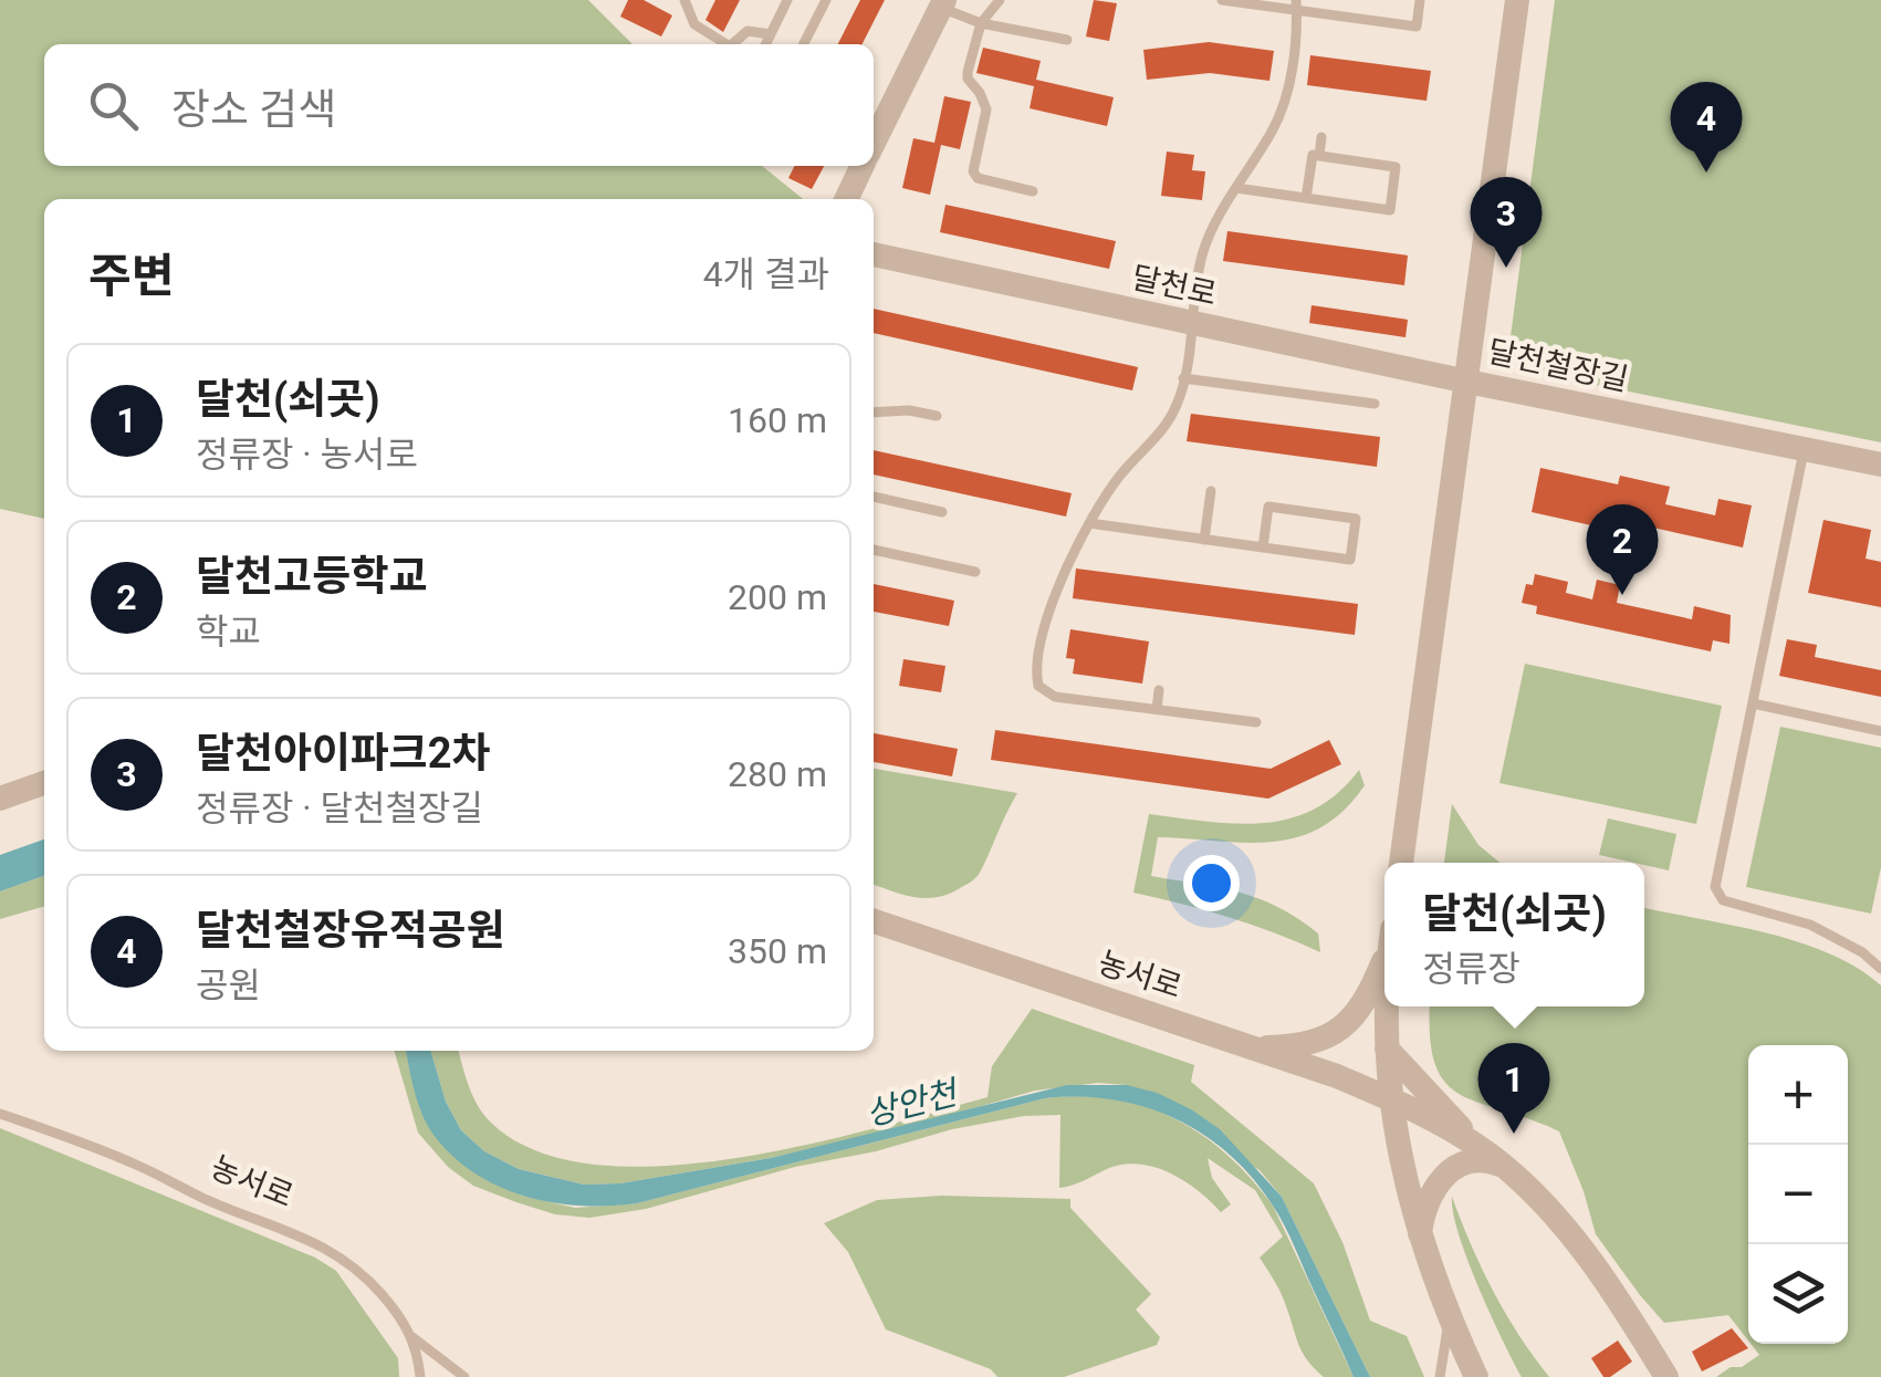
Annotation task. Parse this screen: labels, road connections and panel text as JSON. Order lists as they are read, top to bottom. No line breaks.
{"streets":{"street":["달천로","달천철장길","농서로"]},"crossings":[["달천로","달천철장길"]],"water":["상안천"],"page":{"search":"장소 검색","pins":["4","3","2","1"],"heading":["주변","4개 결과"],"list":[{"mark":"1","name":"달천(쇠곳)","note":"정류장 · 농서로","value":"160 m"},{"mark":"2","name":"달천고등학교","note":"학교","value":"200 m"},{"mark":"3","name":"달천아이파크2차","note":"정류장 · 달천철장길","value":"280 m"},{"mark":"4","name":"달천철장유적공원","note":"공원","value":"350 m"}],"popup":["달천(쇠곳)","정류장"],"map_buttons":["+","−"]}}
